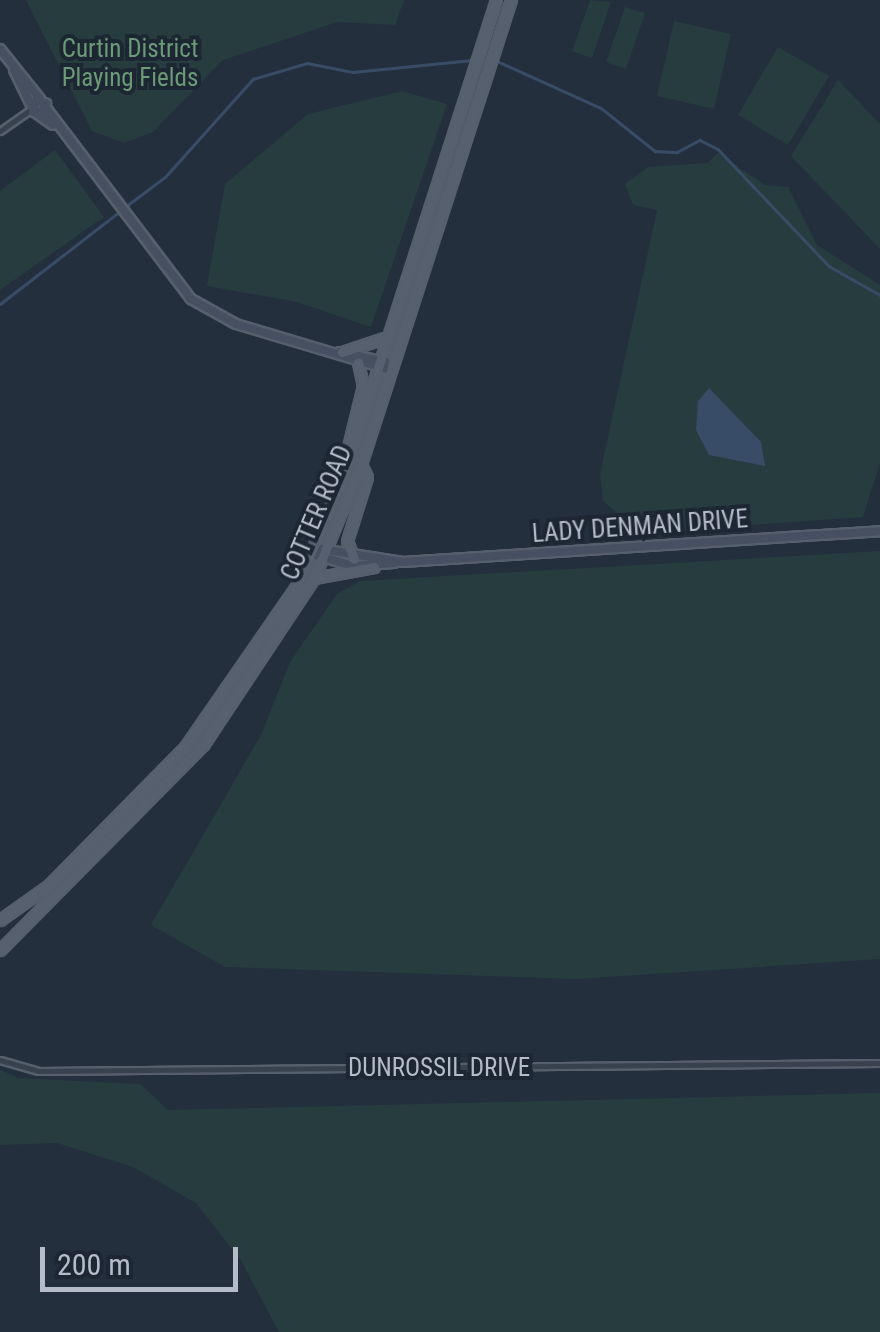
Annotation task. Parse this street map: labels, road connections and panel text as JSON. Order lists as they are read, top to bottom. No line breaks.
{"streets":{"main road":["COTTER ROAD"],"street":["LADY DENMAN DRIVE","DUNROSSIL DRIVE"]},"crossings":[["COTTER ROAD","LADY DENMAN DRIVE"]],"parks":["Curtin District Playing Fields"],"scale_bar":"200 m"}
